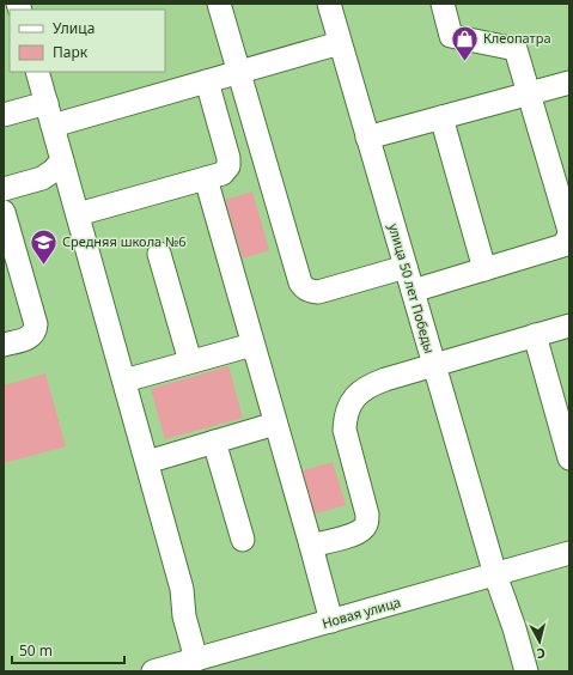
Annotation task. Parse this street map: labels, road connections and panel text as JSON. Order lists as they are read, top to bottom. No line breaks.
{"streets":{"street":["улица 50 лет Победы","Новая улица"]},"crossings":[["улица 50 лет Победы","Новая улица"]],"places":{"shop":["Клеопатра"],"school or university":["Средняя школа №6"]},"legend":["Улица","Парк"],"scale_bar":"50 m","north":"bottom"}
